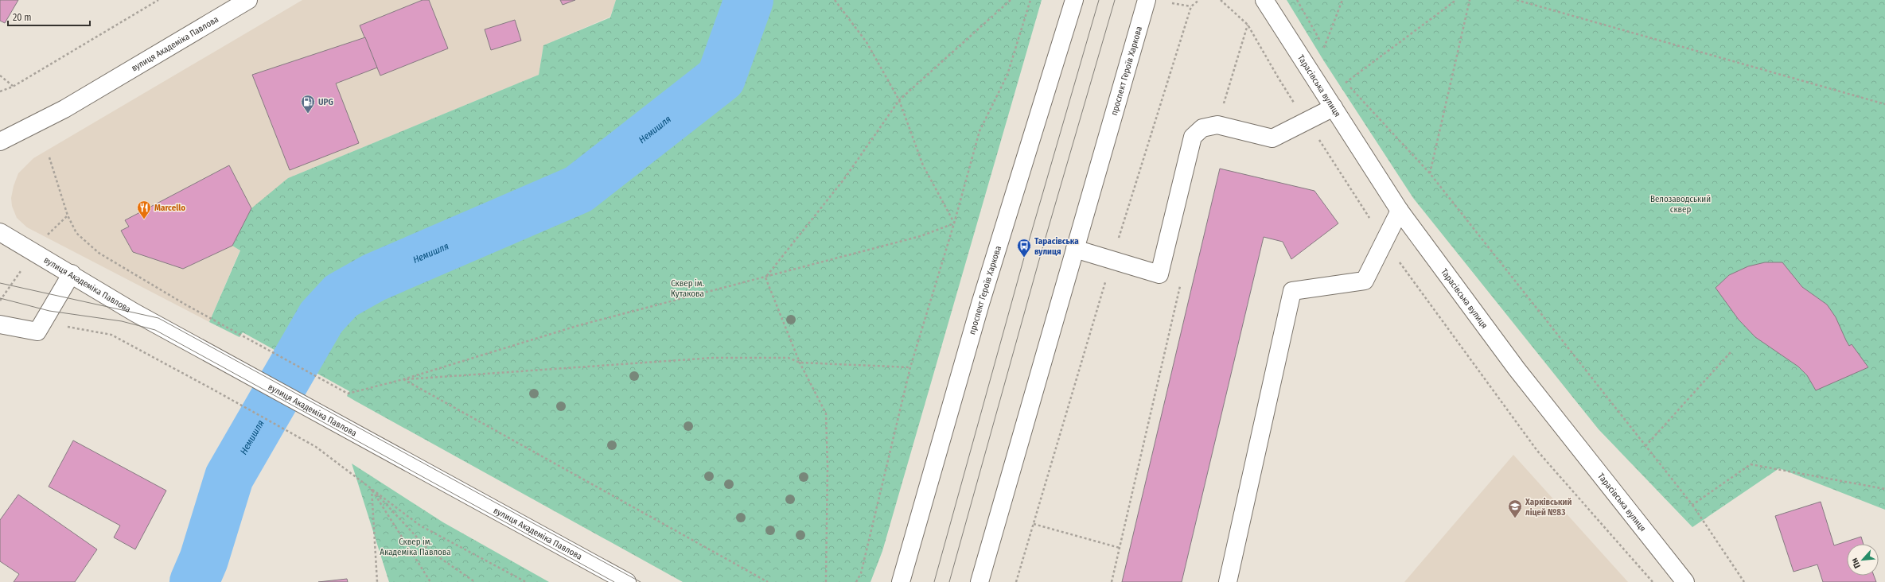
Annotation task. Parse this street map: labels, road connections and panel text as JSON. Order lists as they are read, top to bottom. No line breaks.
{"streets":{"main road":["вулиця Академіка Павлова","проспект Героїв Харкова","Тарасівська вулиця"]},"water":["Немишля"],"parks":["Велозаводський сквер","Сквер ім. Кутакова","Сквер ім. Академіка Павлова"],"places":{"fuel station":["UPG"],"restaurant":["Marcello"],"bus stop":["Тарасівська вулиця"],"school or university":["Харківський ліцей №83"]},"scale_bar":"20 m","north":"bottom left"}
